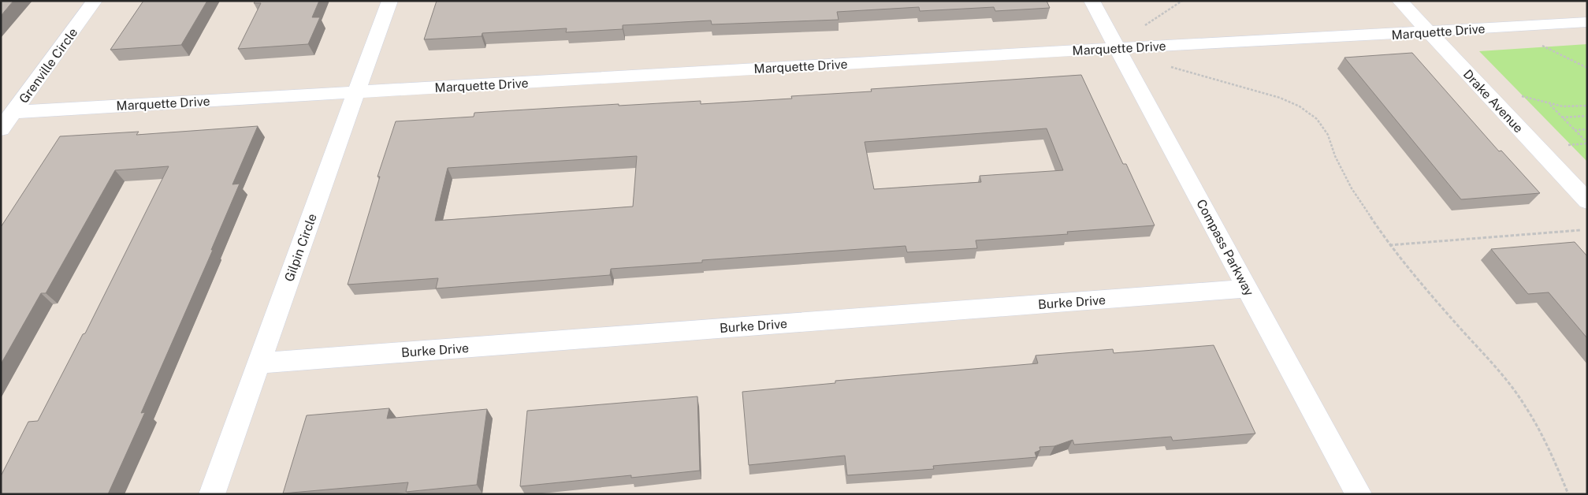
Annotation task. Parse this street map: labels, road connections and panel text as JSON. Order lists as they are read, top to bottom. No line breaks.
{"streets":{"street":["Marquette Drive","Grenville Circle","Drake Avenue","Gilpin Circle","Compass Parkway","Burke Drive"]},"crossings":[["Marquette Drive","Grenville Circle"],["Marquette Drive","Drake Avenue"],["Marquette Drive","Gilpin Circle"],["Marquette Drive","Compass Parkway"],["Gilpin Circle","Burke Drive"],["Compass Parkway","Burke Drive"]]}
